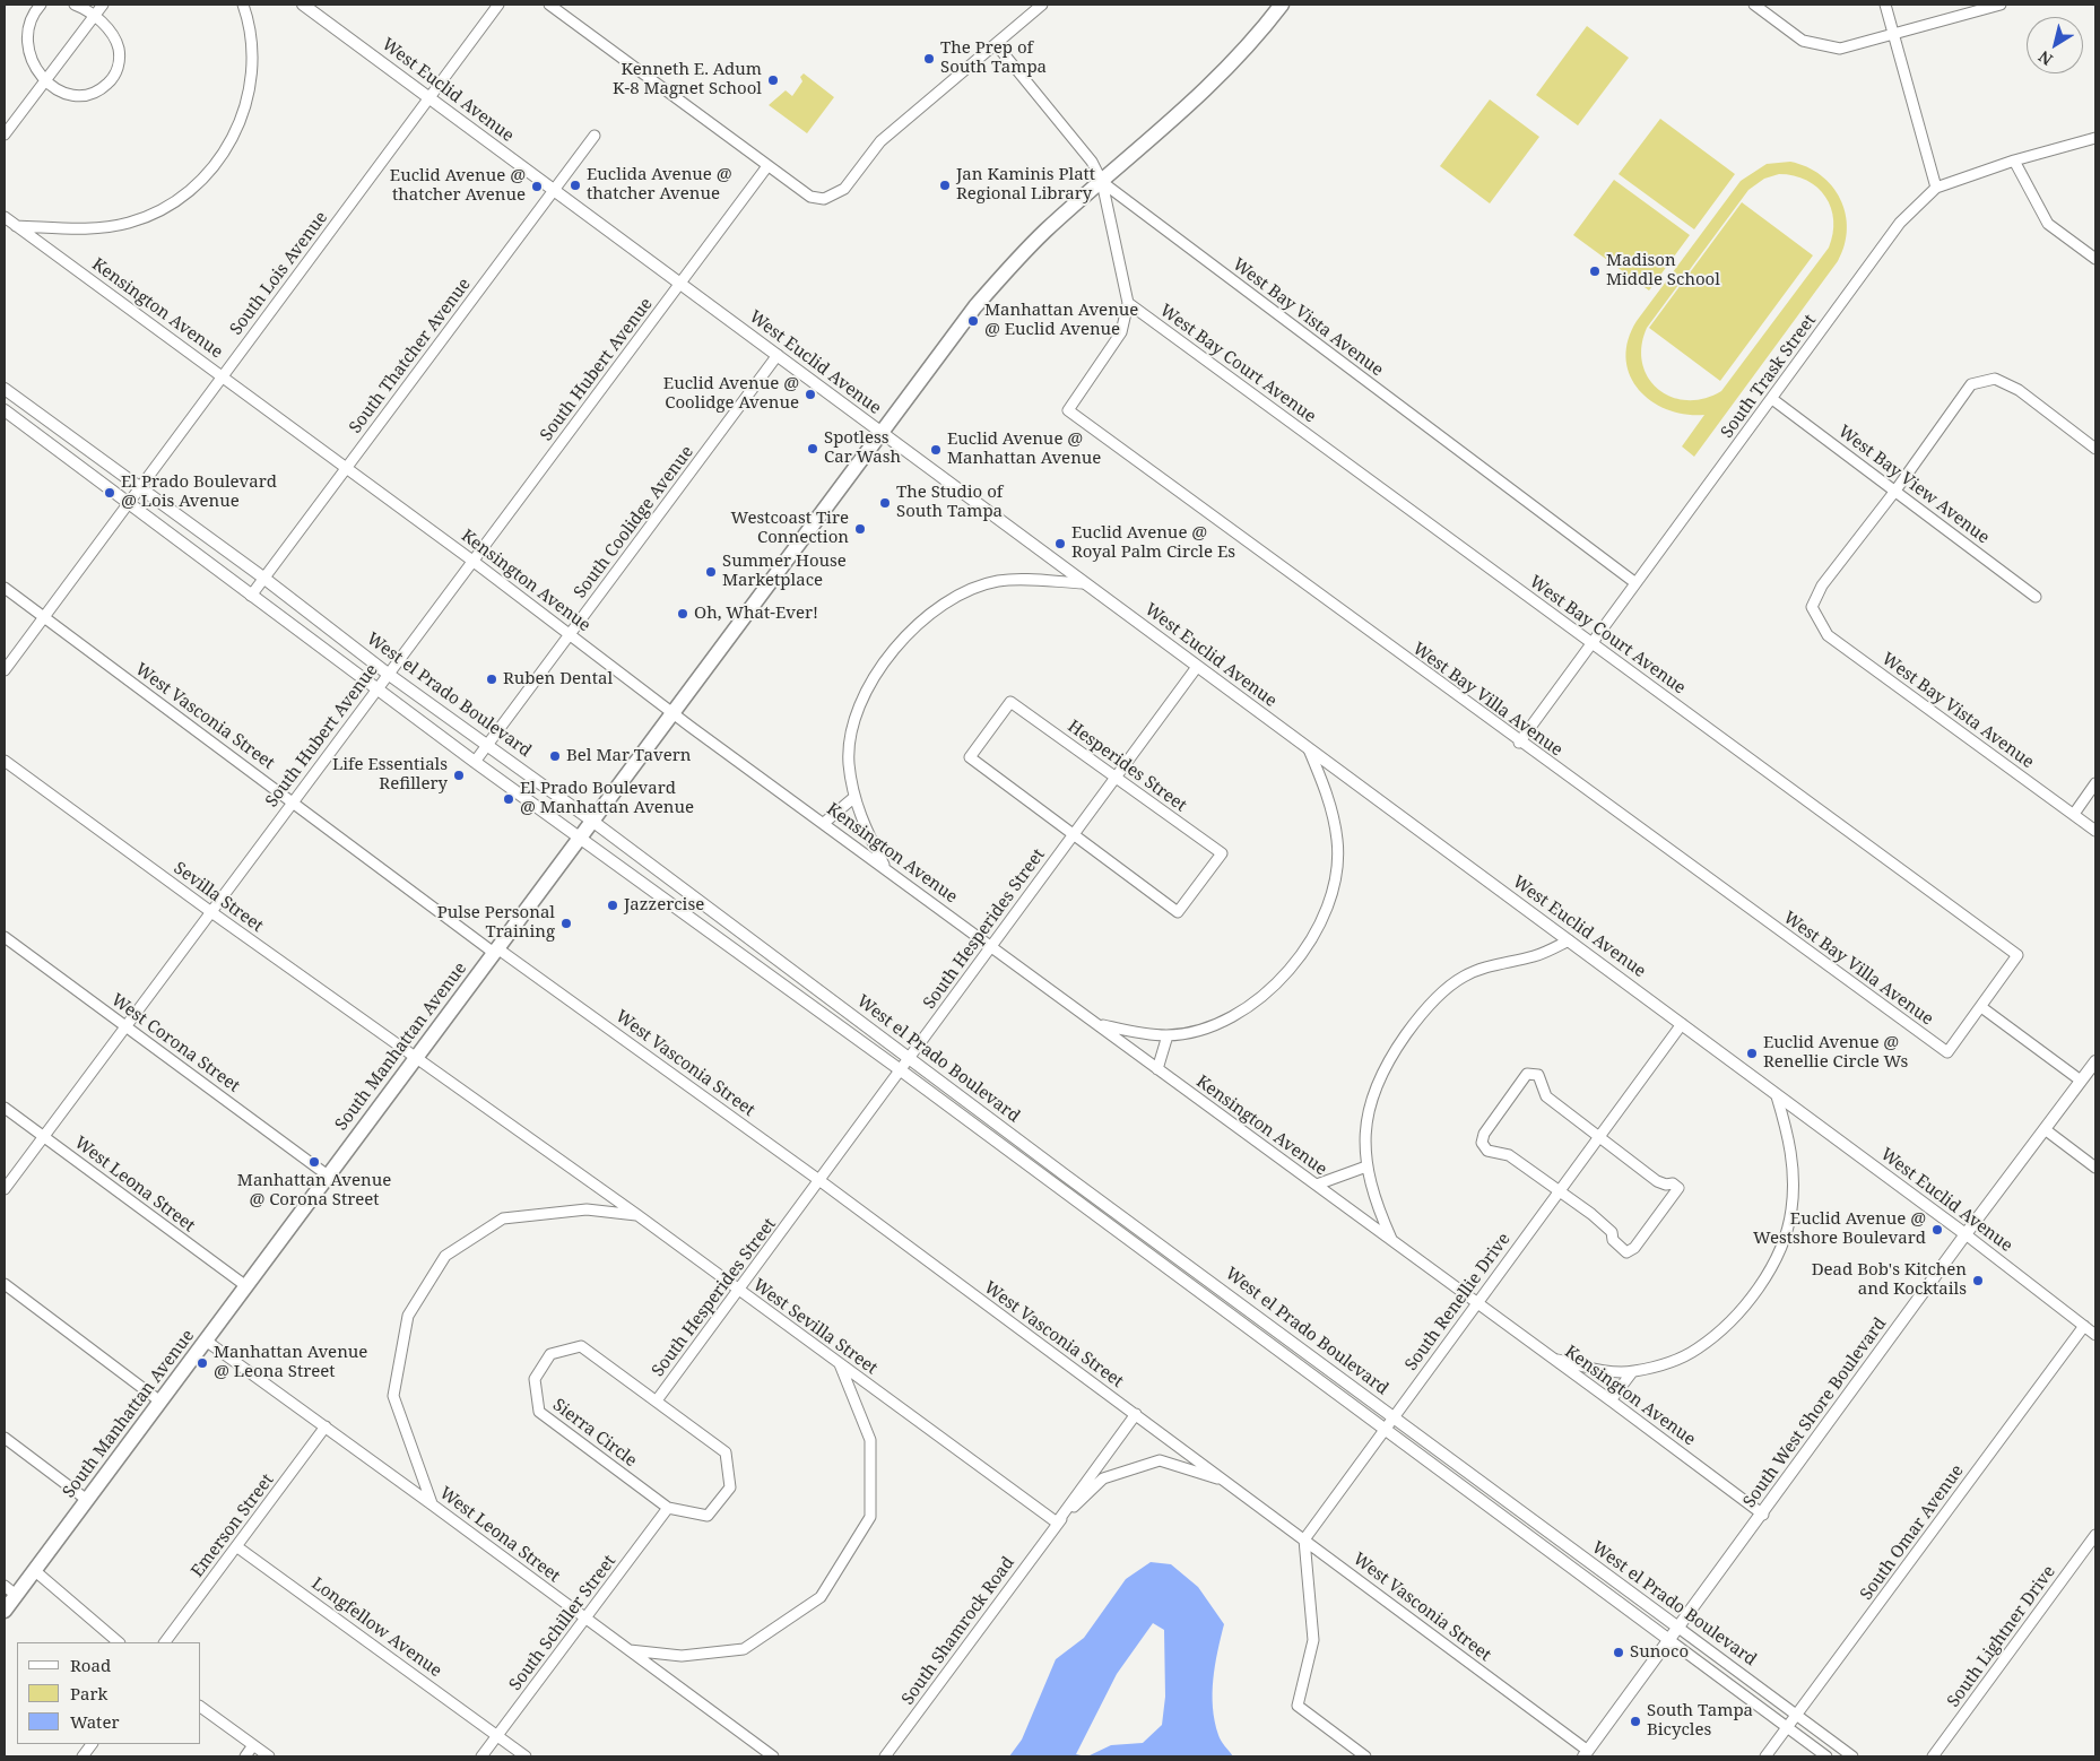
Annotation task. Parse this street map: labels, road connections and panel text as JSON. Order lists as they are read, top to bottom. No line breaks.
{"streets":{"main road":["South Manhattan Avenue"],"street":["West Euclid Avenue","South Lois Avenue","Kensington Avenue","West Bay Vista Avenue","South Thatcher Avenue","West Bay Court Avenue","South Hubert Avenue","South Trask Street","West Bay View Avenue","South Coolidge Avenue","West el Prado Boulevard","West Bay Villa Avenue","West Vasconia Street","Hesperides Street","Sevilla Street","South Hesperides Street","West Corona Street","West Leona Street","South Renellie Drive","West Sevilla Street","South West Shore Boulevard","Sierra Circle","Emerson Street","South Omar Avenue","South Schiller Street","Longfellow Avenue","South Shamrock Road","South Lightner Drive"]},"crossings":[["West Euclid Avenue","South Lois Avenue"],["West Euclid Avenue","South Thatcher Avenue"],["West Euclid Avenue","South Hubert Avenue"],["West Euclid Avenue","South Coolidge Avenue"],["West Euclid Avenue","South Hesperides Street"],["West Euclid Avenue","South Manhattan Avenue"],["West Euclid Avenue","South Renellie Drive"],["West Euclid Avenue","South West Shore Boulevard"],["West Euclid Avenue","South Omar Avenue"],["South Lois Avenue","Kensington Avenue"],["South Lois Avenue","West el Prado Boulevard"],["South Lois Avenue","West Vasconia Street"],["Kensington Avenue","South Thatcher Avenue"],["Kensington Avenue","South Hubert Avenue"],["Kensington Avenue","South Coolidge Avenue"],["Kensington Avenue","South Hesperides Street"],["Kensington Avenue","South Manhattan Avenue"],["Kensington Avenue","South Renellie Drive"],["Kensington Avenue","South West Shore Boulevard"],["West Bay Vista Avenue","South Trask Street"],["West Bay Vista Avenue","West Bay View Avenue"],["West Bay Vista Avenue","South Manhattan Avenue"],["South Thatcher Avenue","West el Prado Boulevard"],["West Bay Court Avenue","South Trask Street"],["West Bay Court Avenue","West Bay Villa Avenue"],["South Hubert Avenue","West el Prado Boulevard"],["South Hubert Avenue","West Vasconia Street"],["South Hubert Avenue","Sevilla Street"],["South Hubert Avenue","West Corona Street"],["South Hubert Avenue","West Leona Street"],["South Trask Street","West Bay View Avenue"],["South Trask Street","West Bay Villa Avenue"],["South Coolidge Avenue","West el Prado Boulevard"],["West el Prado Boulevard","South Hesperides Street"],["West el Prado Boulevard","South Manhattan Avenue"],["West el Prado Boulevard","South Renellie Drive"],["West el Prado Boulevard","South West Shore Boulevard"],["West el Prado Boulevard","South Omar Avenue"],["West Vasconia Street","South Hesperides Street"],["West Vasconia Street","South Manhattan Avenue"],["West Vasconia Street","South Renellie Drive"],["West Vasconia Street","South West Shore Boulevard"],["West Vasconia Street","South Shamrock Road"],["Hesperides Street","South Hesperides Street"],["Sevilla Street","South Manhattan Avenue"],["Sevilla Street","West Sevilla Street"],["South Hesperides Street","West Sevilla Street"],["South Hesperides Street","Sierra Circle"],["West Corona Street","South Manhattan Avenue"],["South Manhattan Avenue","West Leona Street"],["South Manhattan Avenue","West Sevilla Street"],["West Leona Street","Emerson Street"],["West Leona Street","South Schiller Street"],["West Sevilla Street","South Shamrock Road"],["Sierra Circle","South Schiller Street"],["Emerson Street","Longfellow Avenue"],["South Schiller Street","Longfellow Avenue"]],"places":["The Prep of South Tampa","Kenneth E. Adum K-8 Magnet School","Euclida Avenue @ thatcher Avenue","Jan Kaminis Platt Regional Library","Euclid Avenue @ thatcher Avenue","Madison Middle School","Manhattan Avenue @ Euclid Avenue","Euclid Avenue @ Coolidge Avenue","Spotless Car Wash","Euclid Avenue @ Manhattan Avenue","El Prado Boulevard @ Lois Avenue","The Studio of South Tampa","Westcoast Tire Connection","Euclid Avenue @ Royal Palm Circle Es","Summer House Marketplace","Oh, What-Ever!","Ruben Dental","Bel Mar Tavern","Life Essentials Refillery","El Prado Boulevard @ Manhattan Avenue","Jazzercise","Pulse Personal Training","Euclid Avenue @ Renellie Circle Ws","Manhattan Avenue @ Corona Street","Euclid Avenue @ Westshore Boulevard","Dead Bob's Kitchen and Kocktails","Manhattan Avenue @ Leona Street","Sunoco","South Tampa Bicycles"],"legend":["Road","Park","Water"],"north":"bottom left"}
